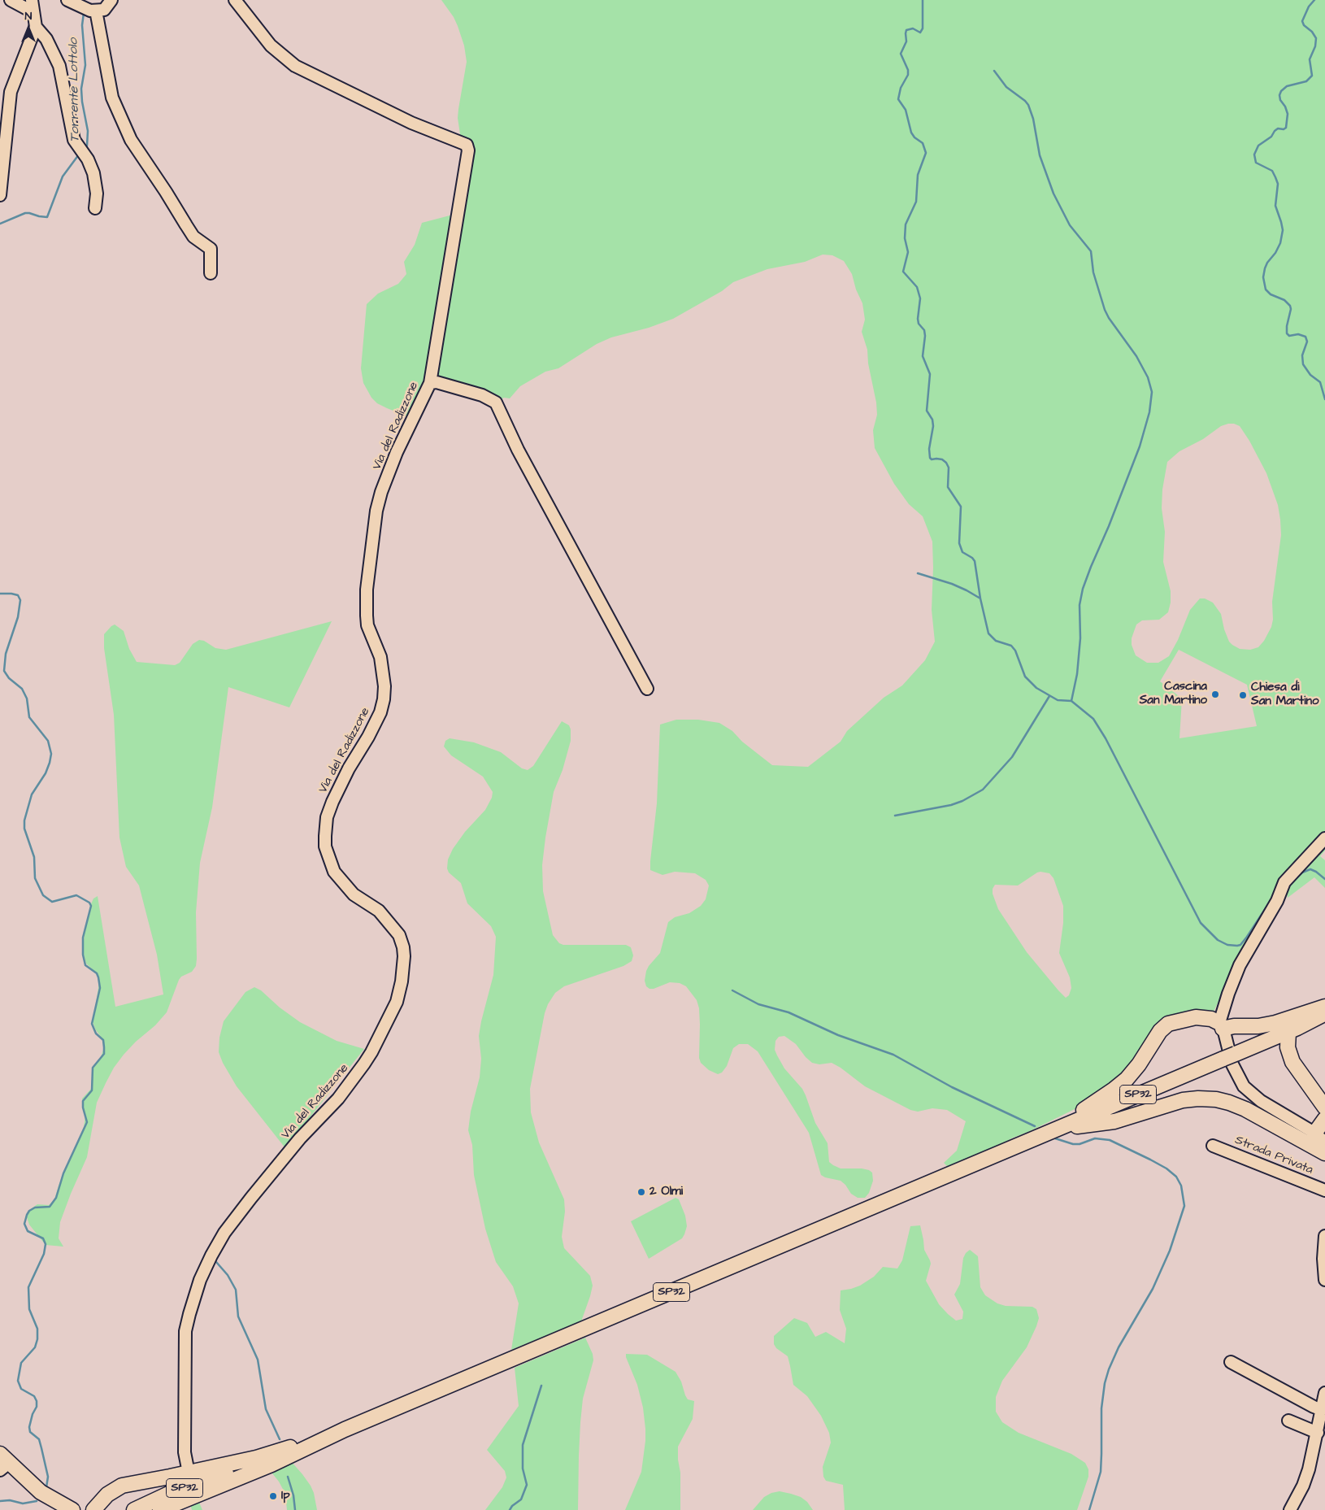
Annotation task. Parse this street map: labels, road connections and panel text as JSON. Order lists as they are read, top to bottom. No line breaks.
{"streets":{"main road":["SP32"],"street":["Via del Radizzone","Strada Privata"]},"water":["Torrente Lottolo"],"places":["Cascina San Martino","Chiesa di San Martino","2 Olmi","Ip"],"north":"top"}
